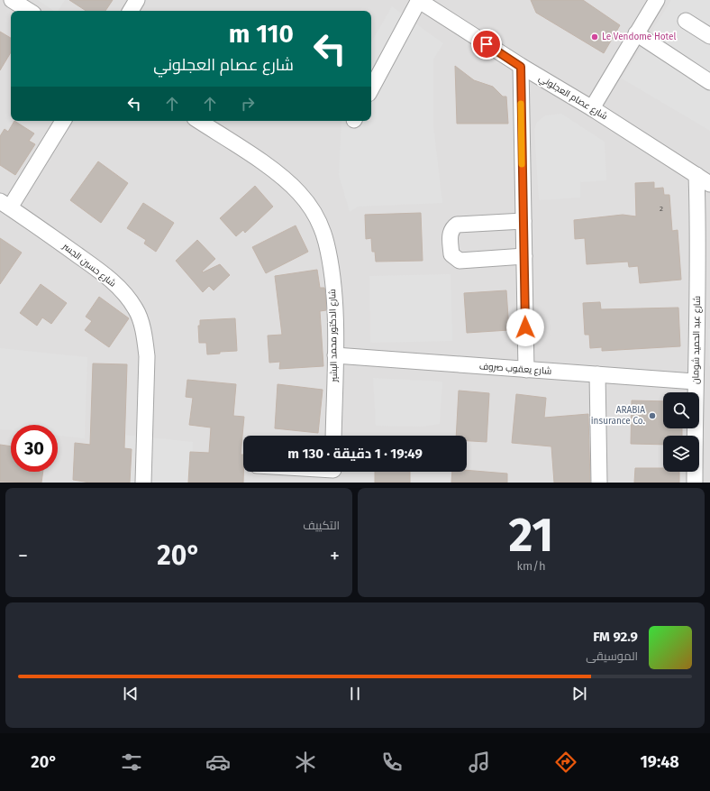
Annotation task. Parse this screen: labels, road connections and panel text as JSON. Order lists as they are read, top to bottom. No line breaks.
{"streets":{"street":["شارع عصام العجلوني","شارع حسين الجسر","شارع الدكتور محمد البشير","شارع عبد الحميد شومان","شارع يعقوب صروف"]},"crossings":[["شارع عصام العجلوني","شارع عبد الحميد شومان"],["شارع الدكتور محمد البشير","شارع يعقوب صروف"],["شارع عبد الحميد شومان","شارع يعقوب صروف"]],"places":["Le Vendome Hotel","ARABIA insurance Co."],"house_numbers":["2"],"page":{"turn":["110 m","شارع عصام العجلوني"],"limit":"30","trip":"19:49 · 1 دقيقة · 130 m","tile":[["21","km/h"],"التكييف"],"heat":["−","20°","+"],"song":["92.9 FM","الموسيقى"],"tabs":["19:48","20°"]}}
